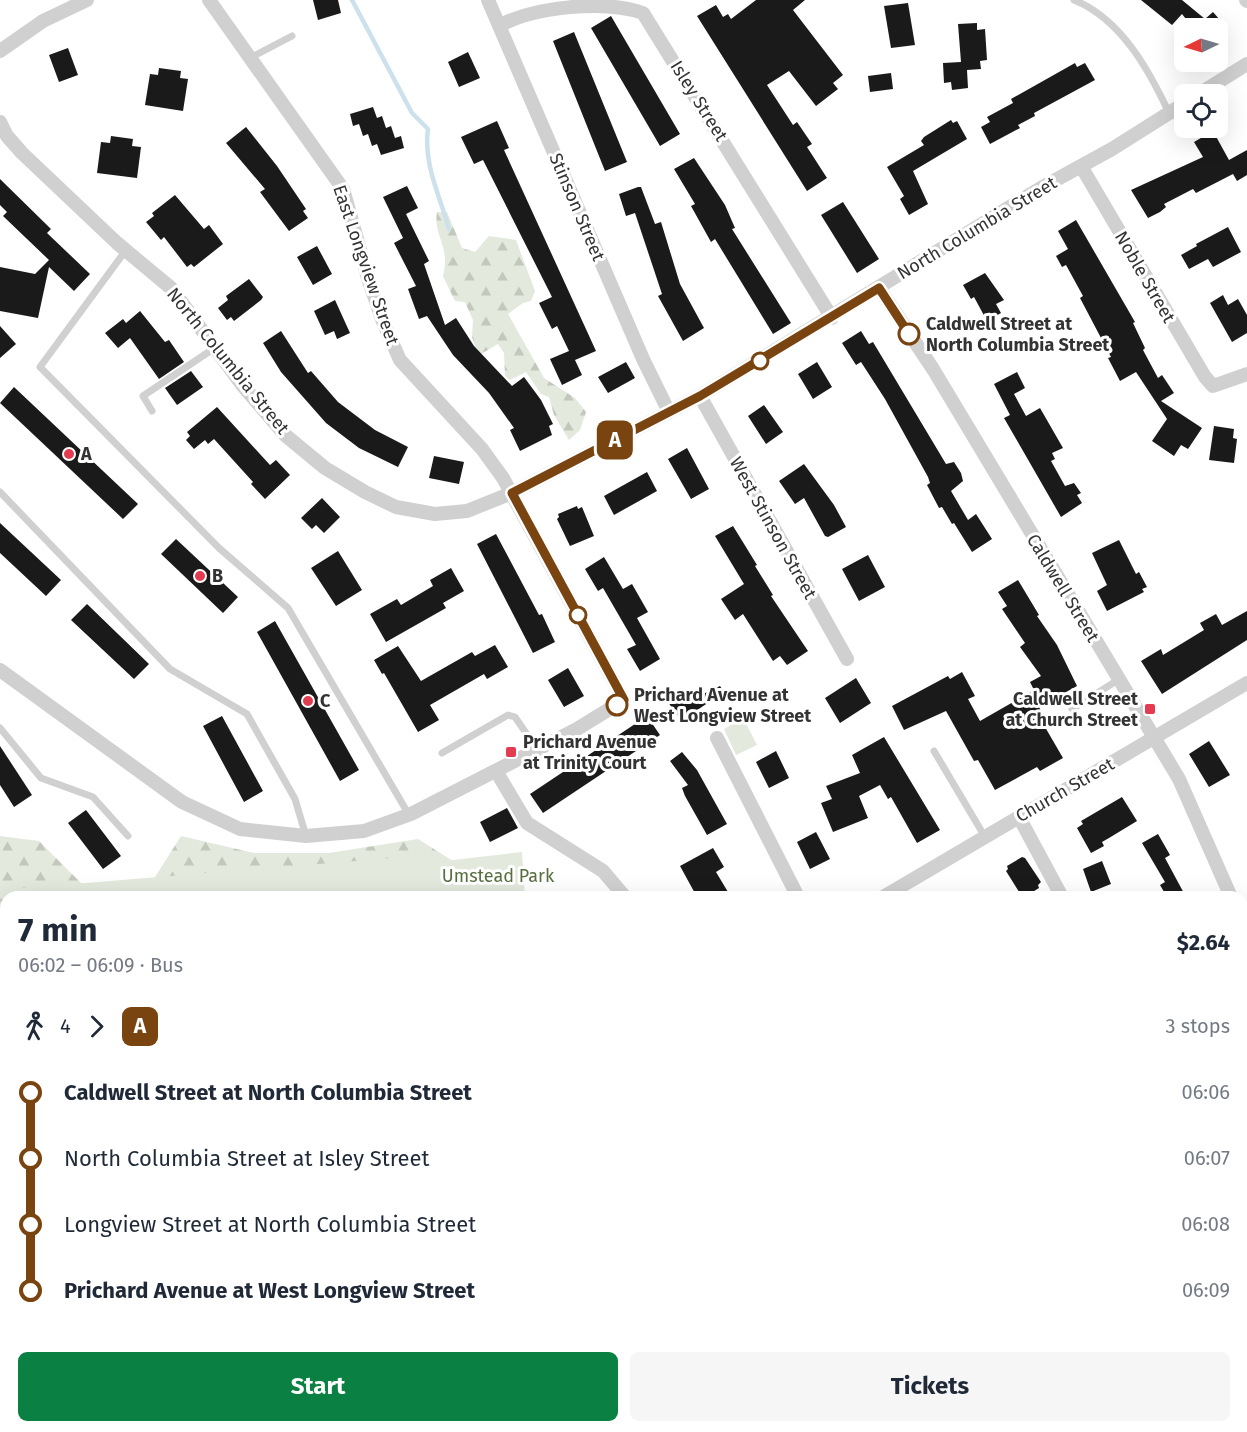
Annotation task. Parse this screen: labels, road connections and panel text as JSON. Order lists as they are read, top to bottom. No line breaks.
{"streets":{"street":["Isley Street","Stinson Street","North Columbia Street","East Longview Street","Noble Street","West Stinson Street","Caldwell Street","Church Street"]},"crossings":[["Isley Street","Stinson Street"],["Isley Street","North Columbia Street"],["Stinson Street","North Columbia Street"],["North Columbia Street","East Longview Street"],["North Columbia Street","Noble Street"],["North Columbia Street","West Stinson Street"],["North Columbia Street","Caldwell Street"],["Caldwell Street","Church Street"]],"parks":["Umstead Park"],"places":{"other":["Caldwell Street at North Columbia Street","A","B","C","Prichard Avenue at West Longview Street"],"transit":["Caldwell Street at Church Street","Prichard Avenue at Trinity Court"]},"lines":["bus line A"],"north":"left","page":{"on_map":"A","heading":["7 min","06:02 – 06:09 · Bus","$2.64"],"legs":["4","A","3 stops"],"list":[{"name":"Caldwell Street at North Columbia Street","value":"06:06"},{"name":"North Columbia Street at Isley Street","value":"06:07"},{"name":"Longview Street at North Columbia Street","value":"06:08"},{"name":"Prichard Avenue at West Longview Street","value":"06:09"}],"buttons":["Start","Tickets"]}}
